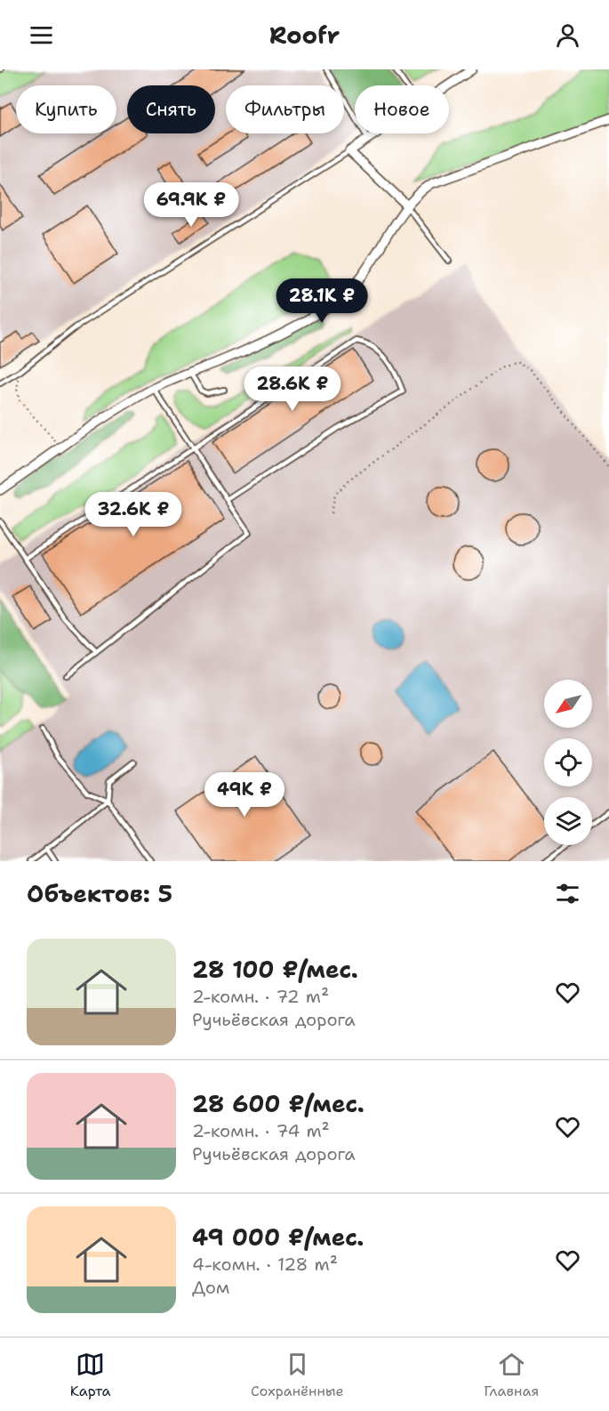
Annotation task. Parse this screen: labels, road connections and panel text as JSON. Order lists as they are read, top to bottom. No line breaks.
{"north":"bottom left","page":{"header":"Roofr","chip":["Купить","Снять","Фильтры","Новое"],"price":["69.9K ₽","28.1K ₽","28.6K ₽","32.6K ₽","49K ₽"],"heading":"Объектов: 5","list":[{"name":"28 100 ₽/мес.","note":"2-комн. · 72 m² · Ручьёвская дорога"},{"name":"28 600 ₽/мес.","note":"2-комн. · 74 m² · Ручьёвская дорога"},{"name":"49 000 ₽/мес.","note":"4-комн. · 128 m² · Дом"}],"tabs":["Карта","Сохранённые","Главная"]}}
